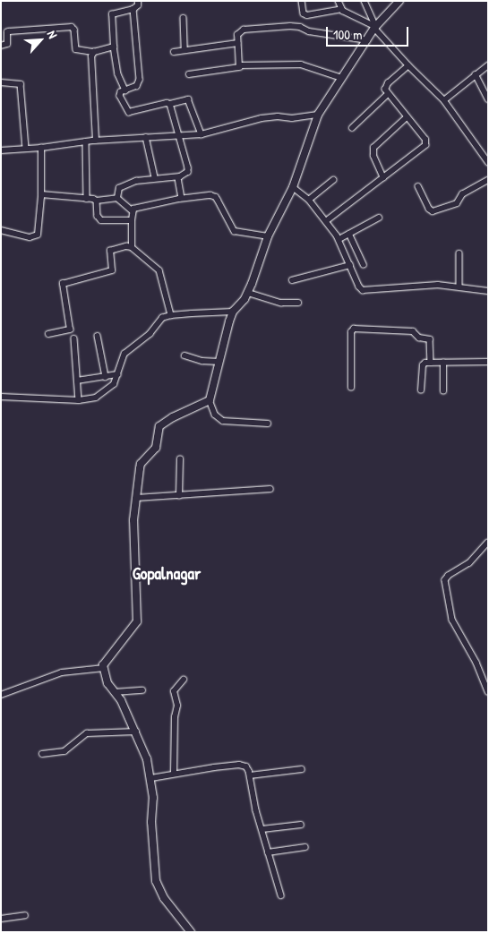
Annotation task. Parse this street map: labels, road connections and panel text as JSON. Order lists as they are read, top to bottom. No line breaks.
{"districts":["Gopalnagar"],"scale_bar":"100 m","north":"top right"}
